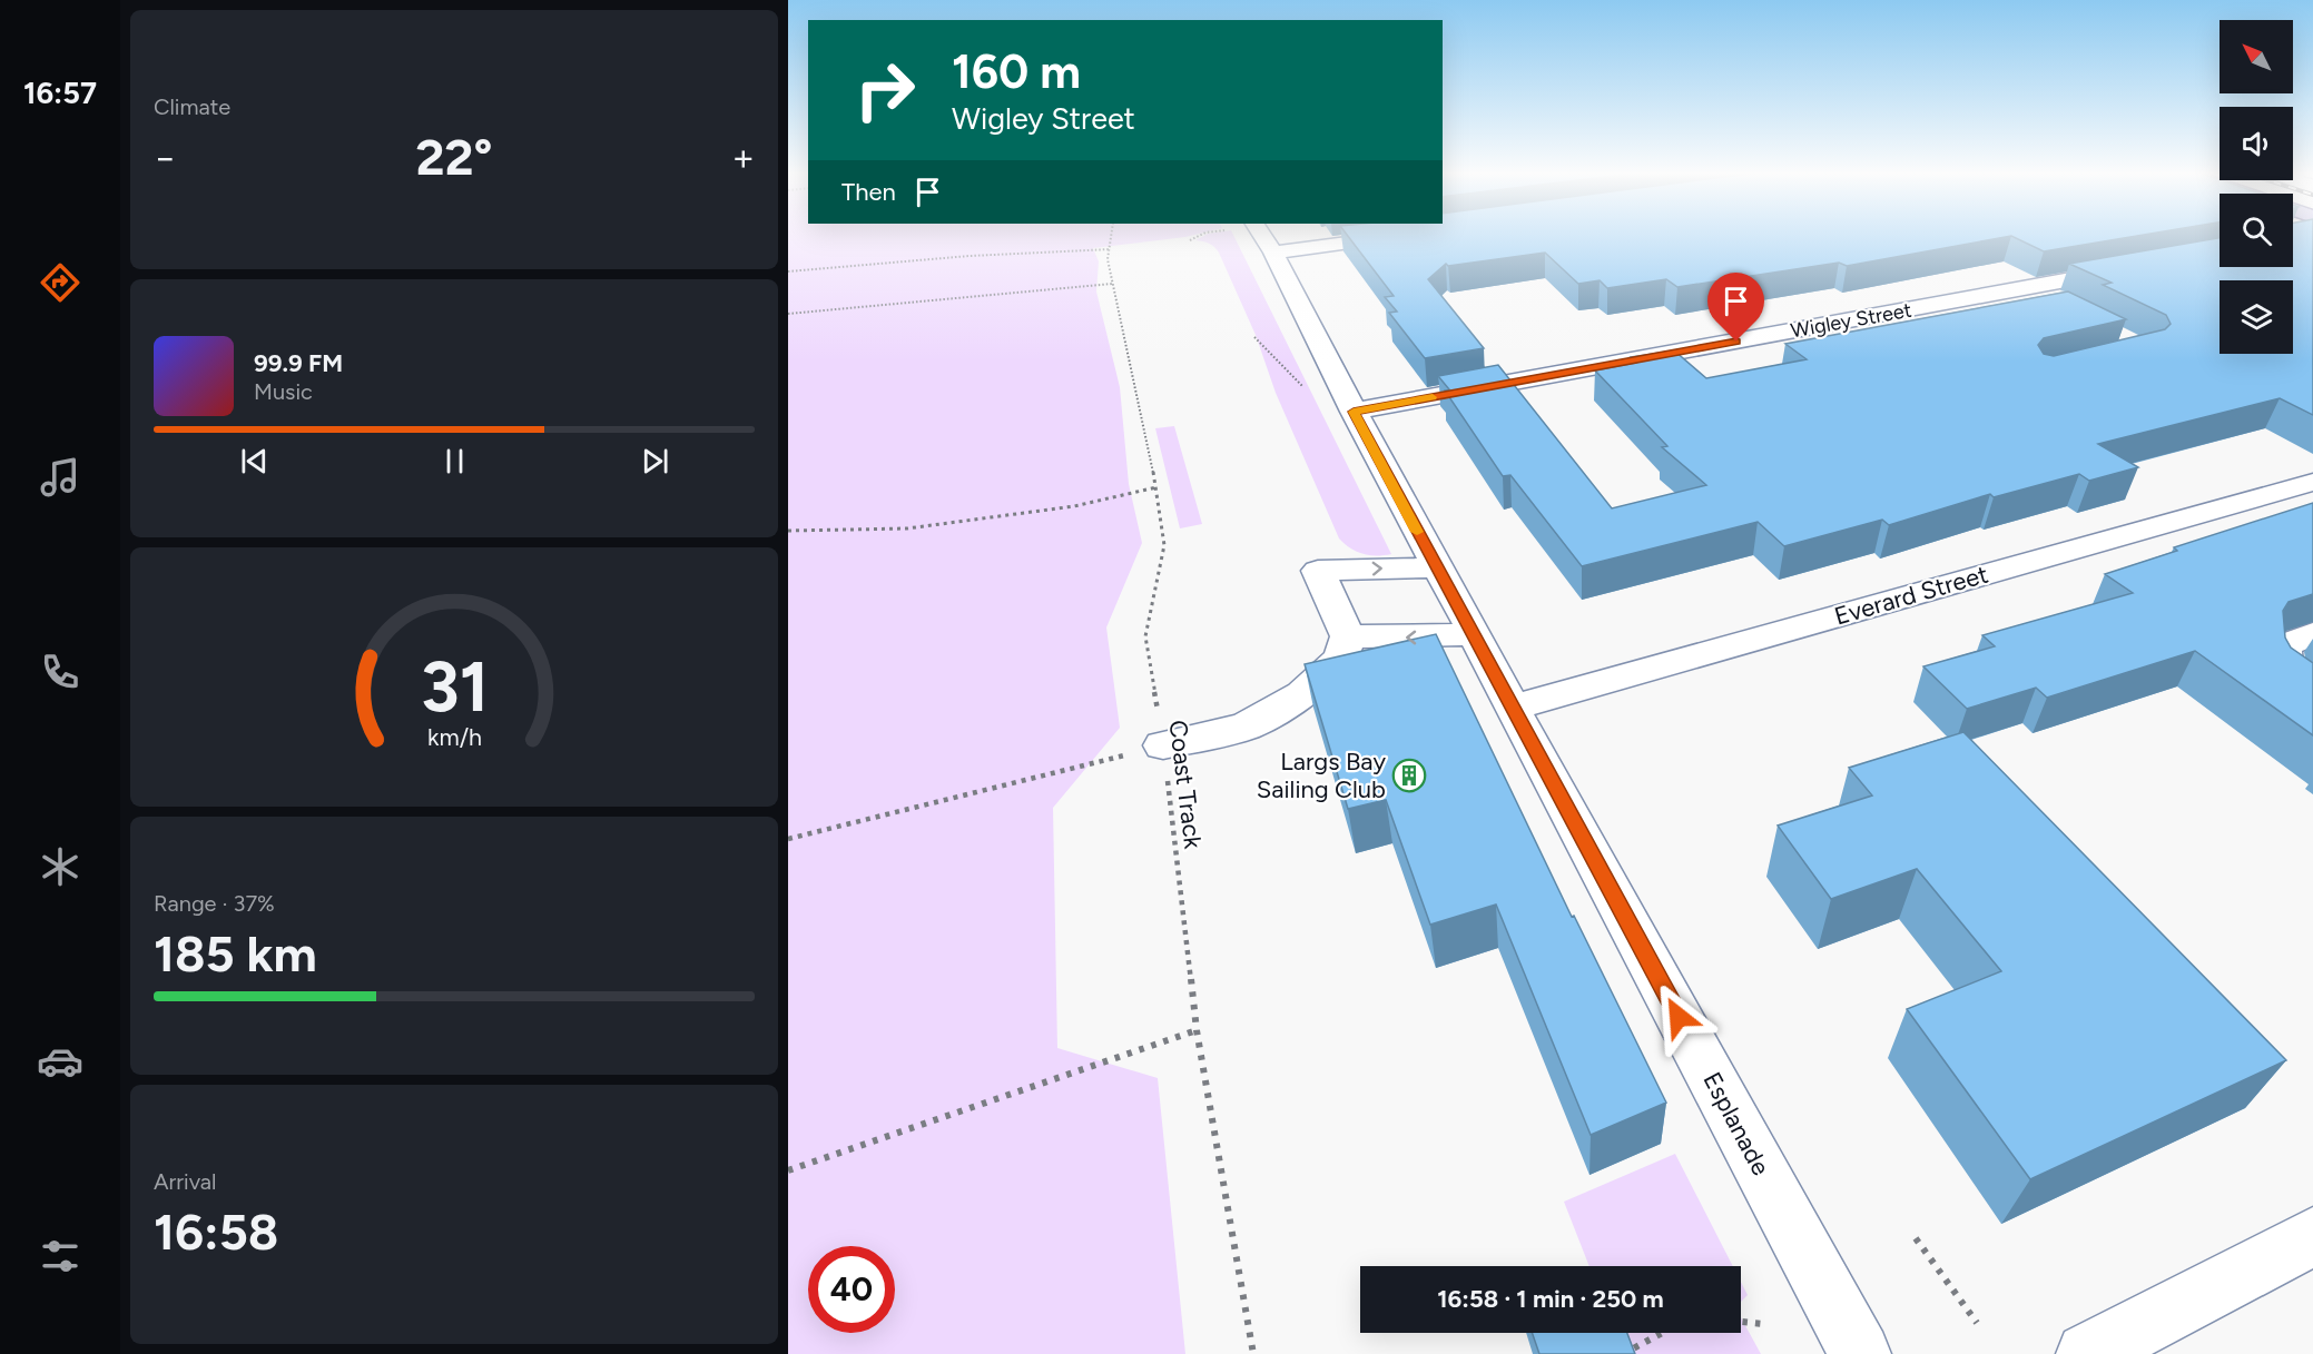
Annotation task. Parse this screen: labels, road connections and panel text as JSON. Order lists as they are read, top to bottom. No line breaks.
{"streets":{"street":["Wigley Street","Everard Street","Esplanade"],"path":["Coast Track"]},"crossings":[["Wigley Street","Esplanade"],["Everard Street","Esplanade"]],"places":{"building":["Largs Bay Sailing Club"]},"north":"top left","page":{"tabs":"16:57","tile":["Climate",["Range · 37%","185 km"],["Arrival","16:58"]],"turn":["160 m","Wigley Street"],"heat":["−","22°","+"],"then":"Then","song":["99.9 FM","Music"],"limit":"40","trip":"16:58 · 1 min · 250 m","gauge":["31","km/h"]}}
